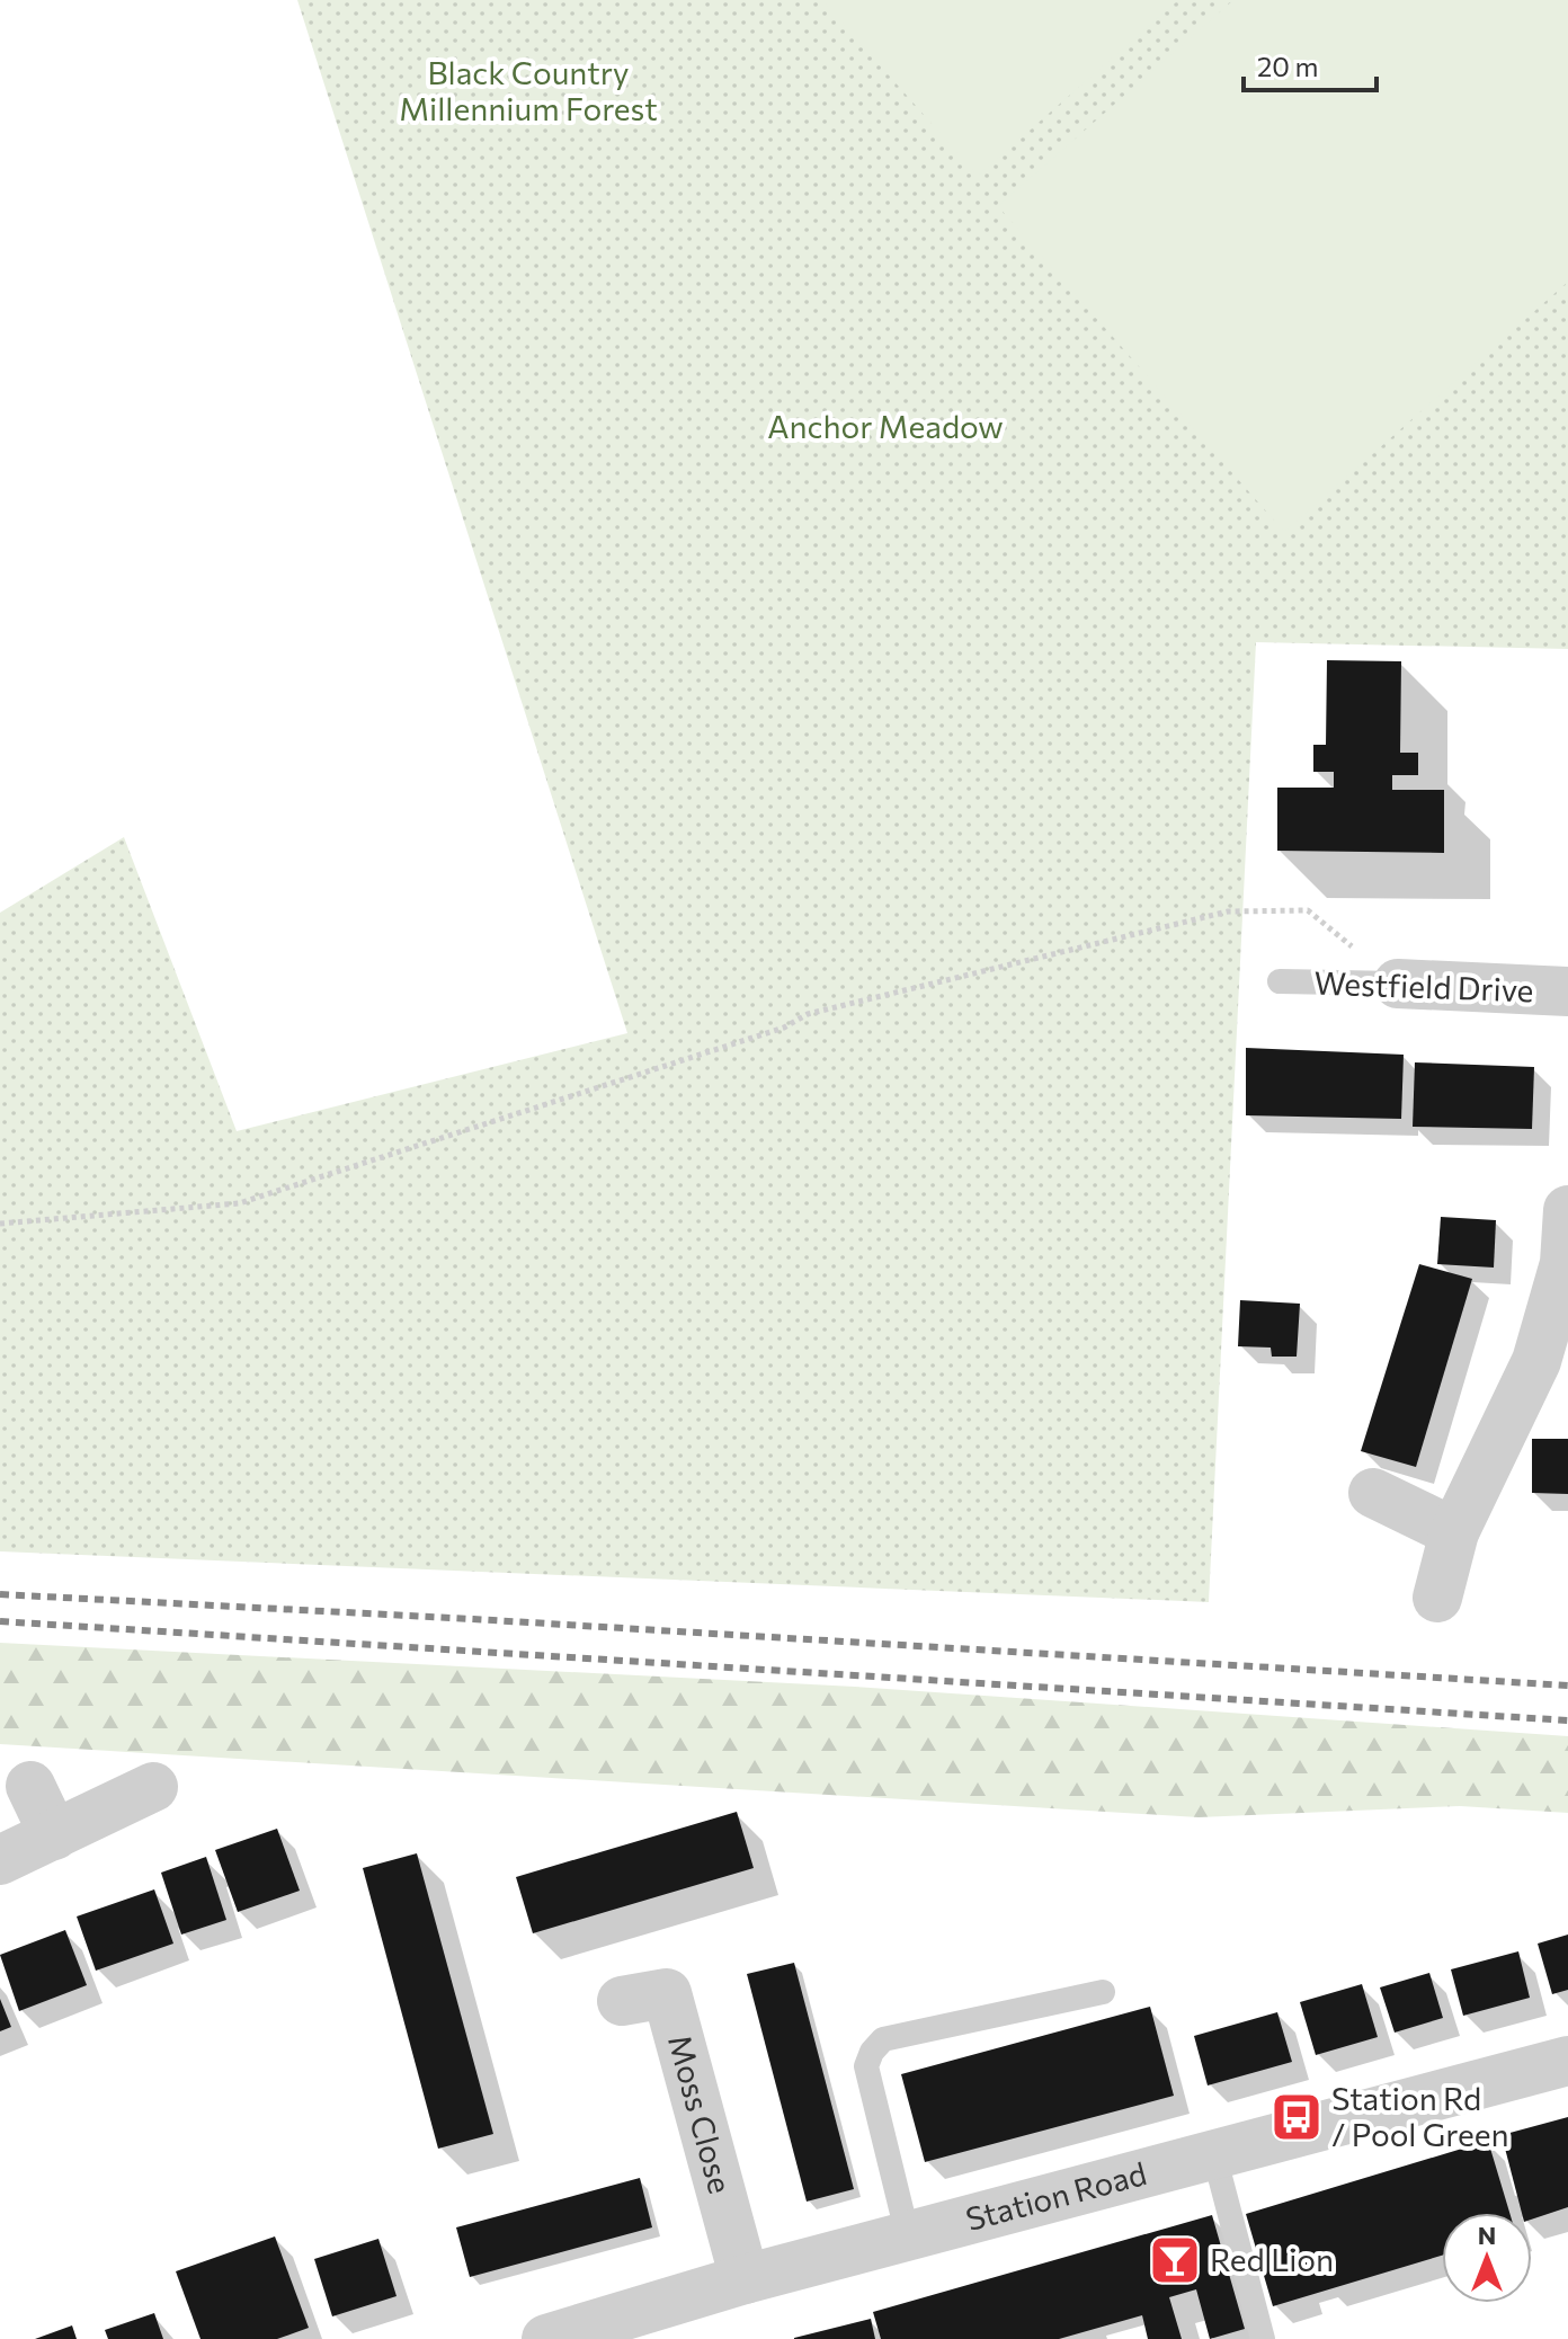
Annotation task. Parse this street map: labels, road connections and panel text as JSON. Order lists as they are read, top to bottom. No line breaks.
{"streets":{"street":["Westfield Drive","Moss Close","Station Road"]},"crossings":[["Moss Close","Station Road"]],"parks":["Black Country Millennium Forest","Anchor Meadow"],"places":{"bus stop":["Station Rd / Pool Green"],"bar":["Red Lion"]},"scale_bar":"20 m","north":"top"}
